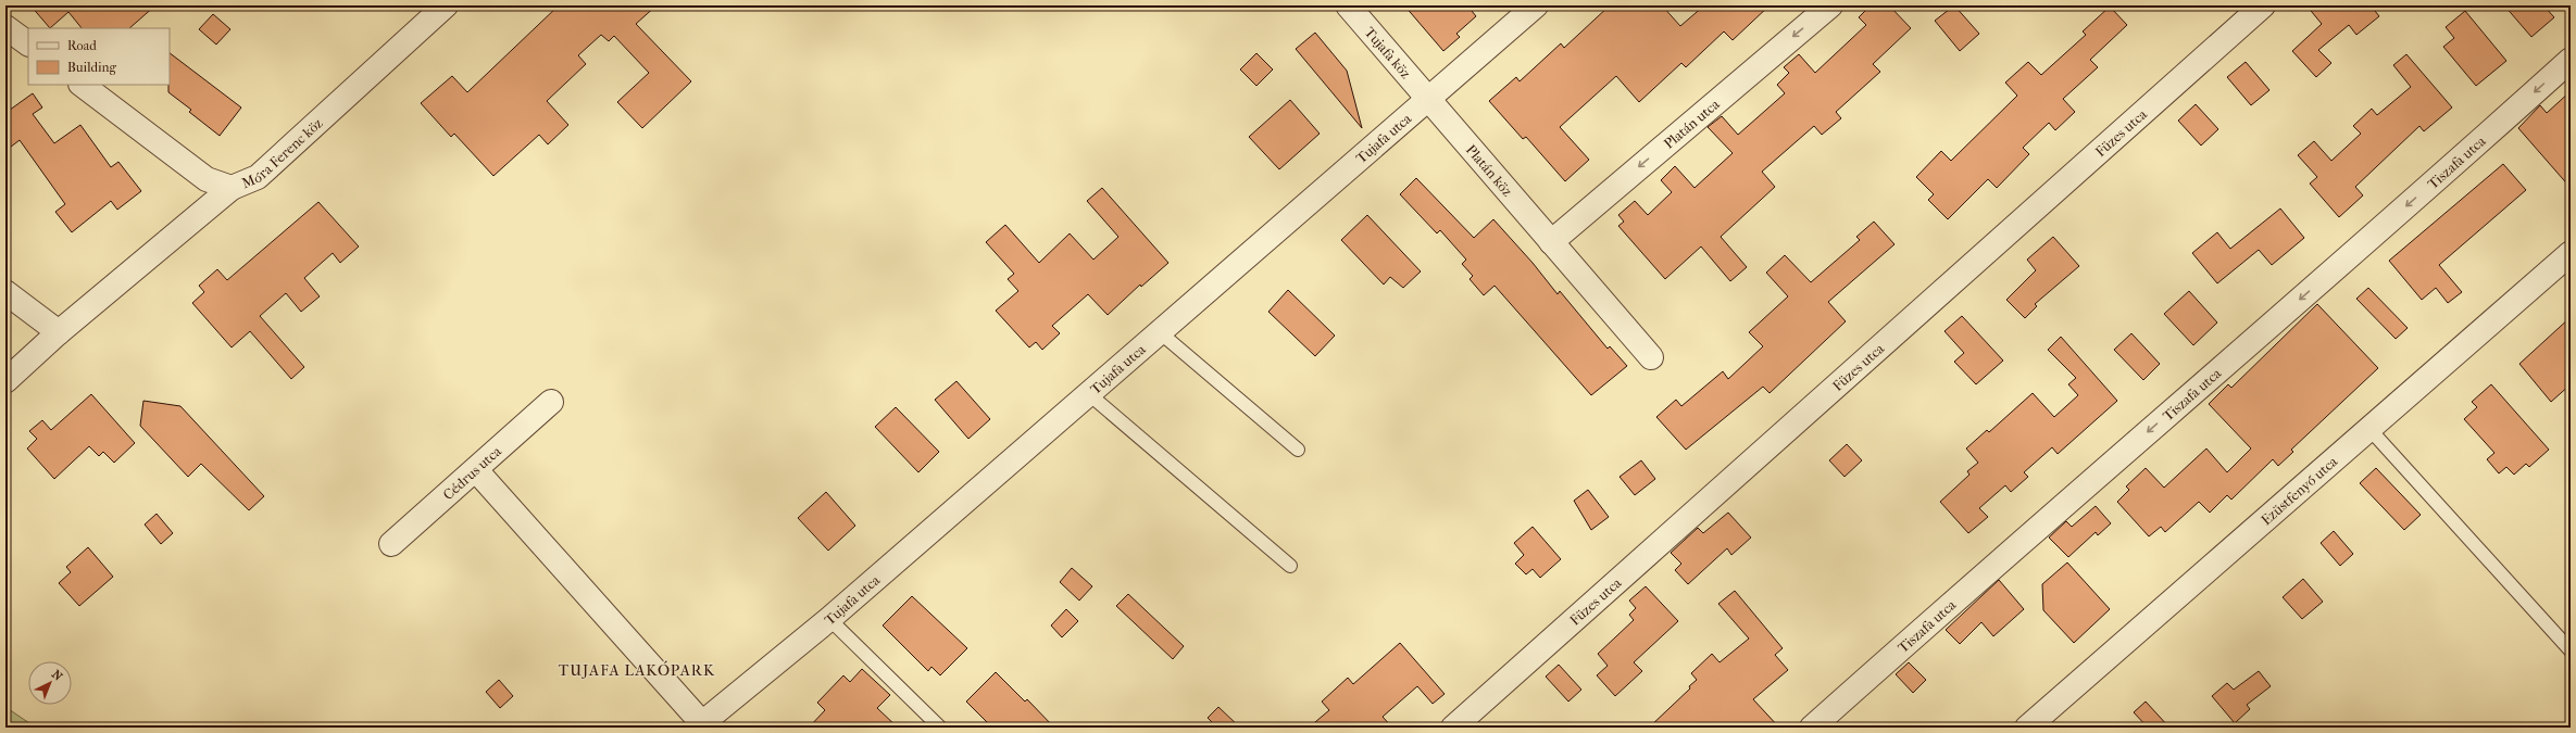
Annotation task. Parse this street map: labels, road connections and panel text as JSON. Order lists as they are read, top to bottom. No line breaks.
{"streets":{"street":["Tujafa köz","Platán utca","Füzes utca","Tujafa utca","Móra Ferenc köz","Tiszafa utca","Platán köz","Cédrus utca","Ezüstfenyő utca"]},"crossings":[["Tujafa köz","Tujafa utca"],["Tujafa köz","Platán köz"],["Platán utca","Platán köz"],["Tujafa utca","Platán köz"]],"one_way":["Platán utca","Tiszafa utca"],"districts":["TUJAFA LAKÓPARK"],"legend":["Road","Building"],"north":"top right"}
